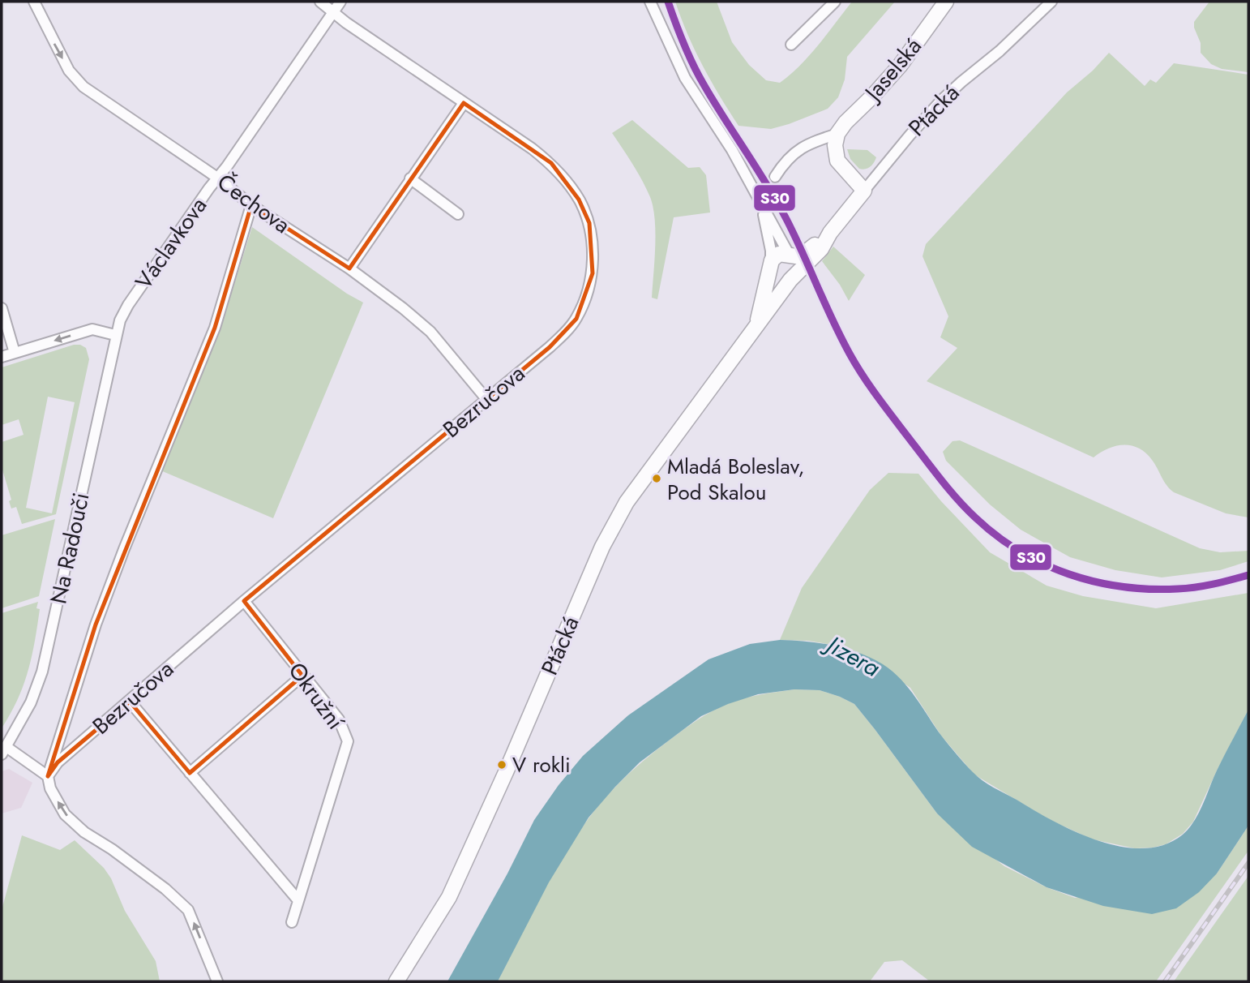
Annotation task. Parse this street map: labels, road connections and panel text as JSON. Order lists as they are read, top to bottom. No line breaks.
{"streets":{"street":["Jaselská","Ptácká","Čechova","Václavkova","Bezručova","Na Radouči","Okružní"]},"crossings":[["Čechova","Václavkova"],["Čechova","Bezručova"],["Václavkova","Bezručova"],["Václavkova","Na Radouči"],["Bezručova","Okružní"]],"one_way":["Čechova"],"water":["Jizera"],"places":["Mladá Boleslav, Pod Skalou","V rokli"],"lines":["transit line S30"]}
